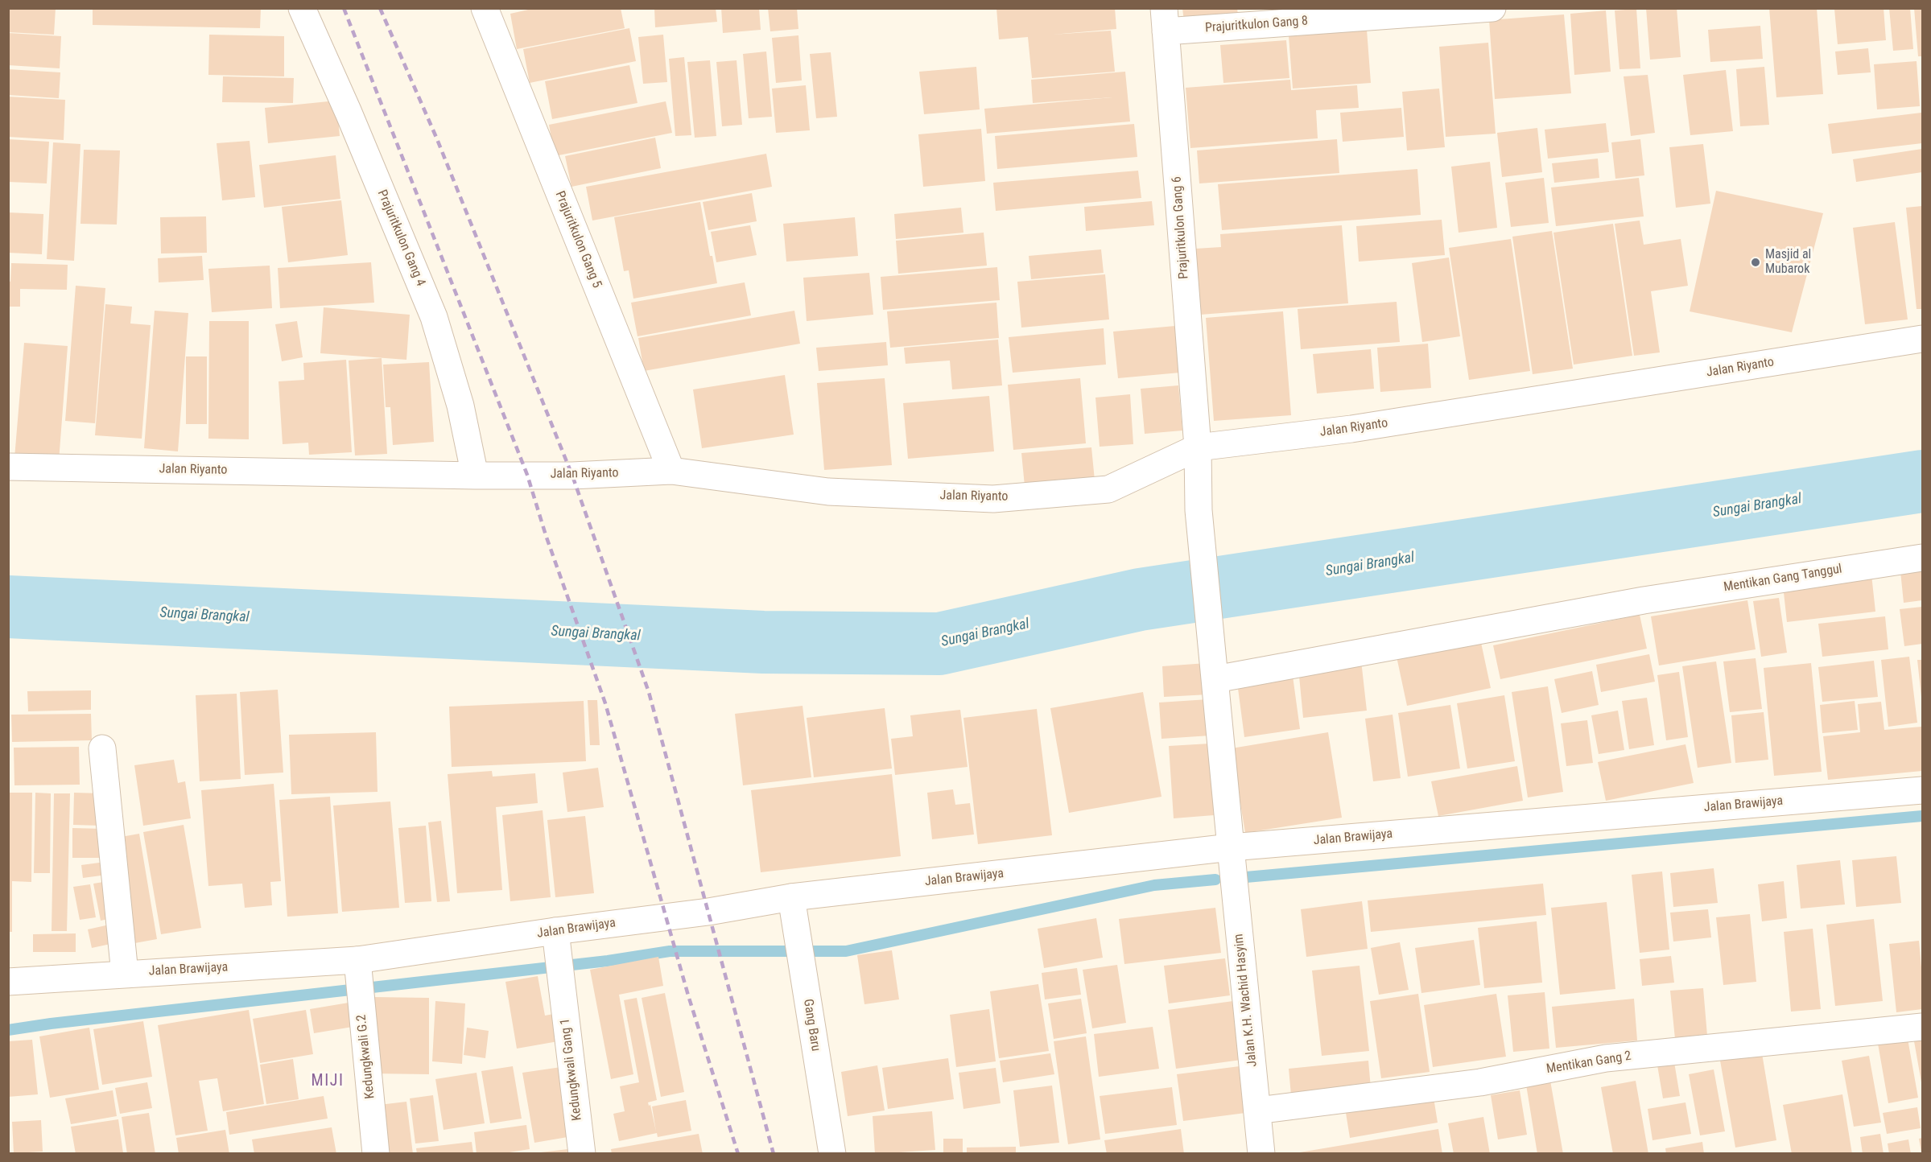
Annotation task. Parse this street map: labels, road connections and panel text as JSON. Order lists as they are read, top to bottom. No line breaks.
{"streets":{"street":["Prajuritkulon Gang 8","Prajuritkulon Gang 6","Prajuritkulon Gang 4","Prajuritkulon Gang 5","Jalan Riyanto","Mentikan Gang Tanggul","Jalan Brawijaya","Jalan K.H. Wachid Hasyim","Gang Baru","Kedungkwali G.2","Mentikan Gang 2","Kedungkwali Gang 1"]},"crossings":[["Prajuritkulon Gang 8","Prajuritkulon Gang 6"],["Prajuritkulon Gang 6","Jalan Riyanto"],["Prajuritkulon Gang 6","Jalan K.H. Wachid Hasyim"],["Prajuritkulon Gang 4","Jalan Riyanto"],["Prajuritkulon Gang 5","Jalan Riyanto"],["Mentikan Gang Tanggul","Jalan K.H. Wachid Hasyim"],["Jalan Brawijaya","Jalan K.H. Wachid Hasyim"],["Jalan Brawijaya","Gang Baru"],["Jalan Brawijaya","Kedungkwali G.2"],["Jalan Brawijaya","Kedungkwali Gang 1"],["Jalan K.H. Wachid Hasyim","Mentikan Gang 2"]],"districts":["MIJI"],"water":["Sungai Brangkal"],"places":["Masjid al Mubarok"]}
